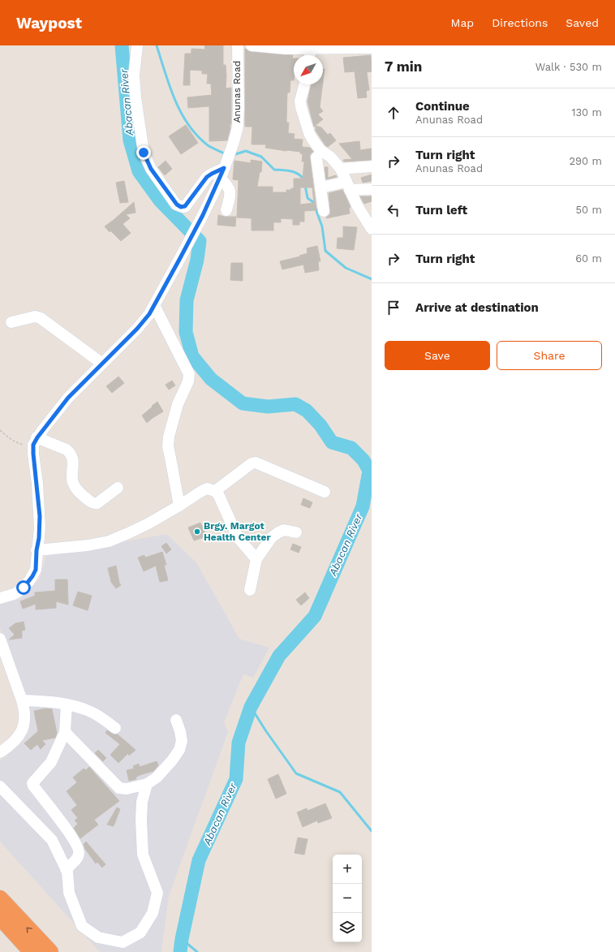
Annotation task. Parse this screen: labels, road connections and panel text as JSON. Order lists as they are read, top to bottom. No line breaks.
{"streets":{"street":["Anunas Road"]},"water":["Abacan River"],"places":["Brgy. Margot Health Center"],"north":"bottom left","page":{"header":"Waypost","nav":["Map","Directions","Saved"],"heading":["7 min","Walk · 530 m"],"list":[["Continue","Anunas Road","130 m"],["Turn right","Anunas Road","290 m"],["Turn left","50 m"],["Turn right","60 m"],"Arrive at destination"],"buttons":["Save","Share"],"map_buttons":["+","−"]}}
